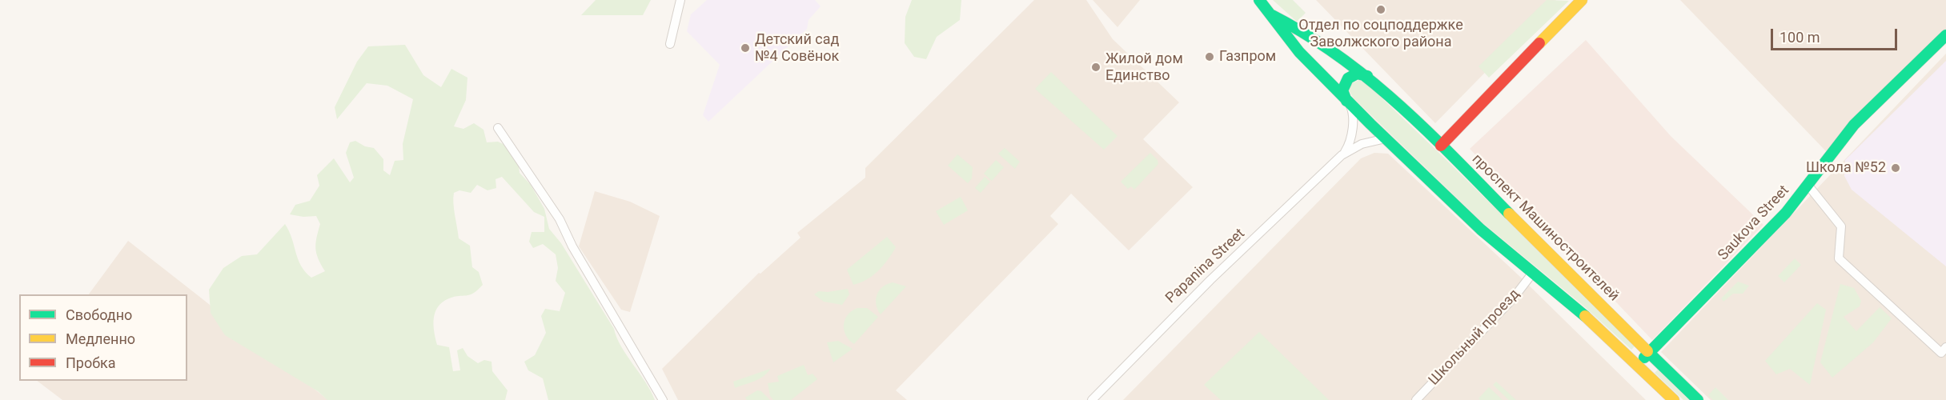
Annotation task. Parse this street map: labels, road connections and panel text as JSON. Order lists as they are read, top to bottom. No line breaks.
{"streets":{"main road":["Saukova Street","проспект Машиностроителей"],"street":["Papanina Street","Школьный проезд"]},"crossings":[["Saukova Street","проспект Машиностроителей"],["проспект Машиностроителей","Papanina Street"],["проспект Машиностроителей","Школьный проезд"]],"places":["Отдел по соцподдержке Заволжского района","Детский сад №4 Совёнок","Газпром","Жилой дом Единство","Школа №52"],"legend":["Свободно","Медленно","Пробка"],"scale_bar":"100 m"}
